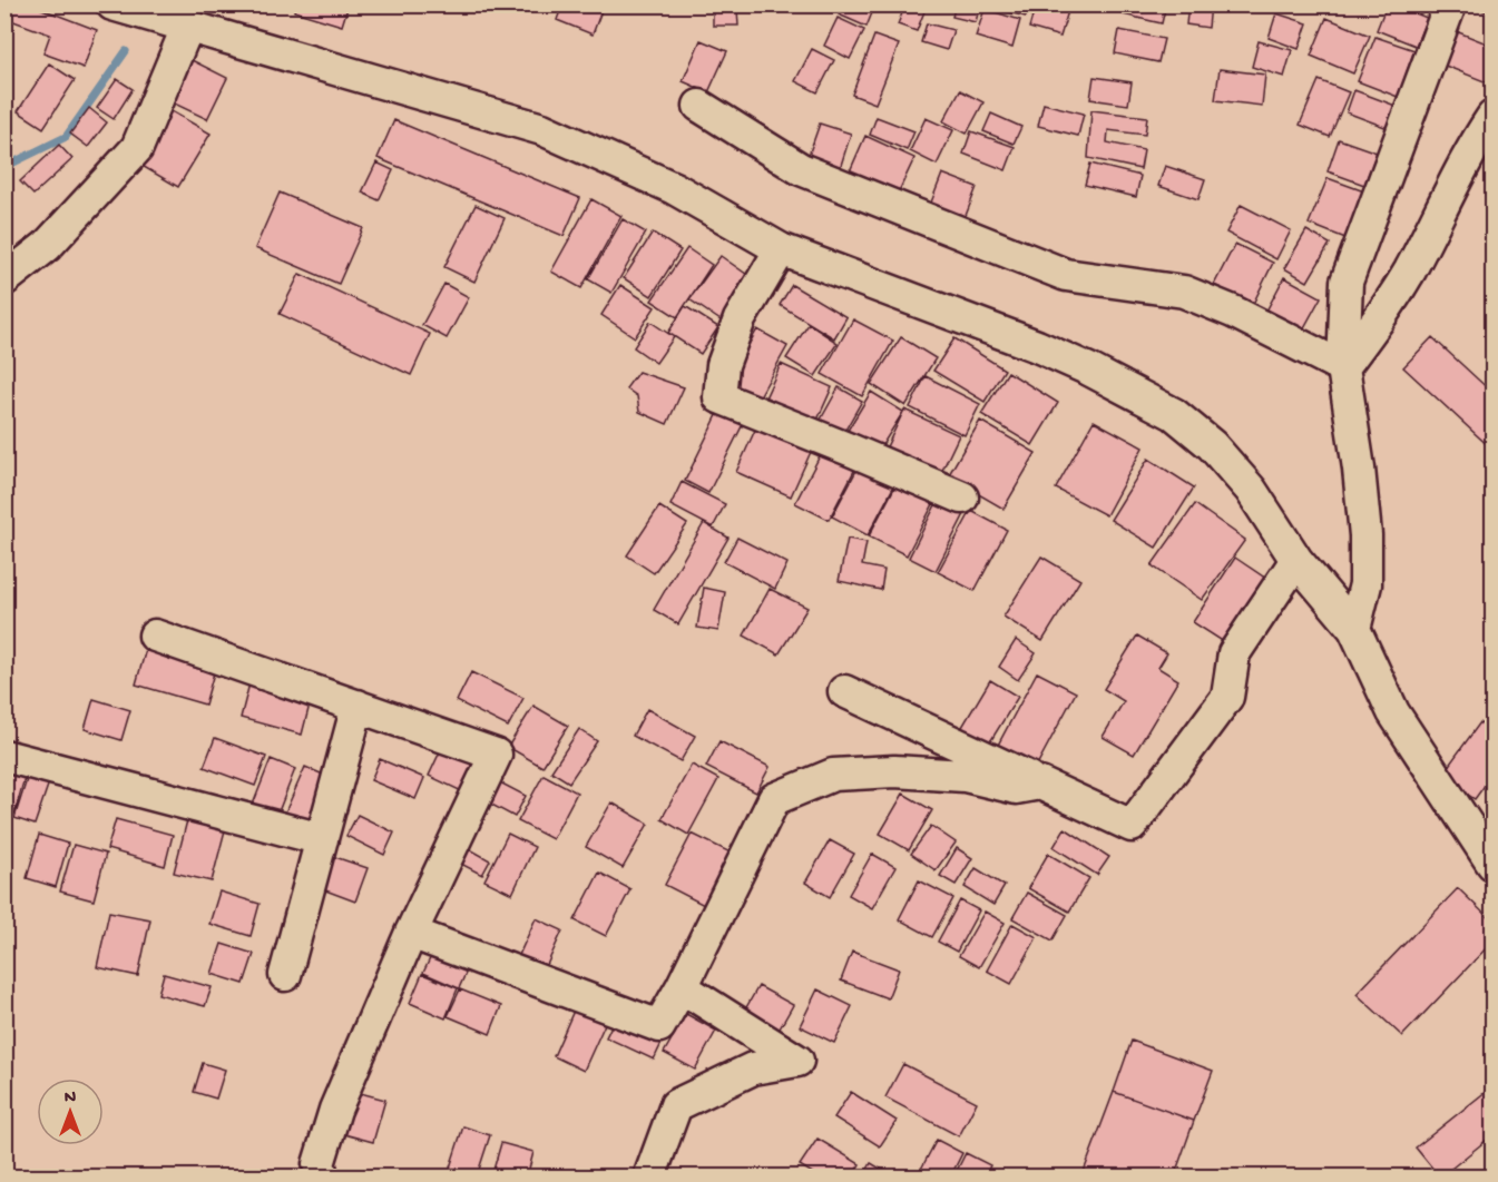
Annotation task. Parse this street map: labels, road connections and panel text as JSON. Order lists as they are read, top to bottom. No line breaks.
{"north":"top"}
